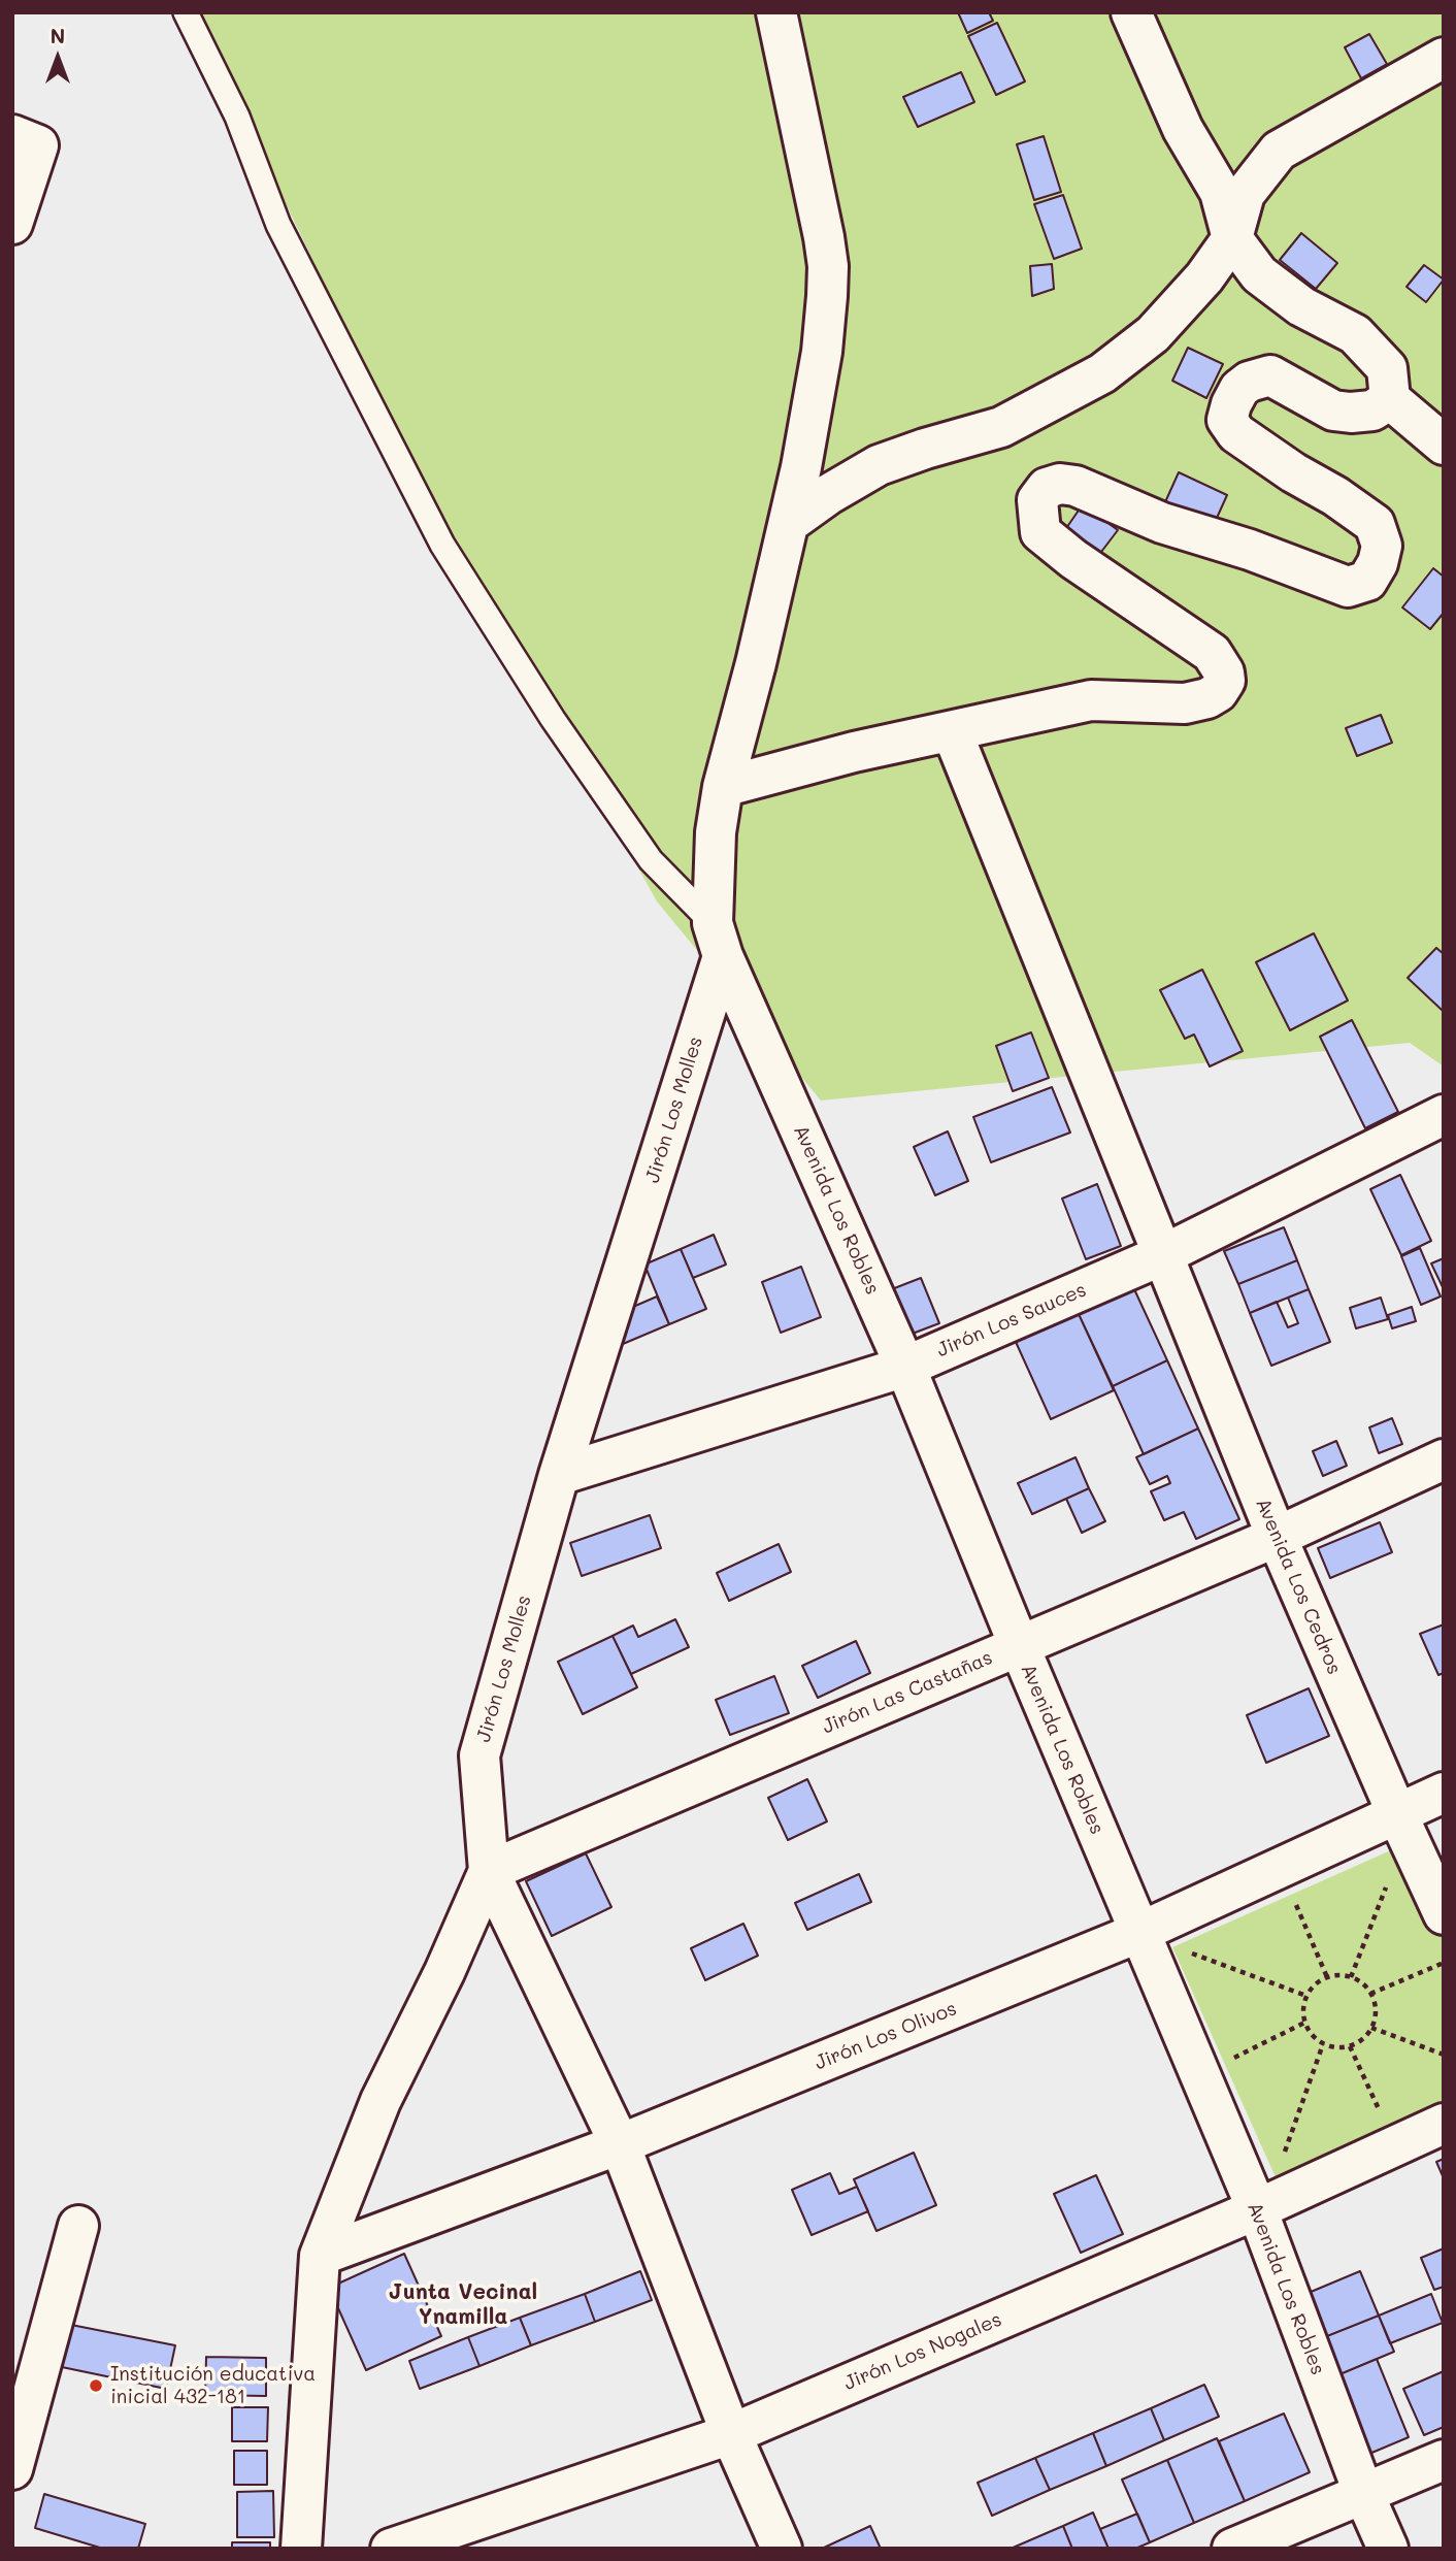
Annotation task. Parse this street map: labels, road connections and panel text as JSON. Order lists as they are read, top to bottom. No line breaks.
{"streets":{"street":["Jirón Los Molles","Avenida Los Robles","Jirón Los Sauces","Avenida Los Cedros","Jirón Las Castañas","Jirón Los Olivos","Jirón Los Nogales"]},"crossings":[["Jirón Los Molles","Avenida Los Robles"],["Jirón Los Molles","Jirón Los Sauces"],["Jirón Los Molles","Jirón Las Castañas"],["Jirón Los Molles","Jirón Los Olivos"],["Avenida Los Robles","Jirón Los Sauces"],["Avenida Los Robles","Jirón Las Castañas"],["Avenida Los Robles","Jirón Los Olivos"],["Avenida Los Robles","Jirón Los Nogales"],["Jirón Los Sauces","Avenida Los Cedros"],["Avenida Los Cedros","Jirón Las Castañas"],["Avenida Los Cedros","Jirón Los Olivos"]],"districts":["Junta Vecinal Ynamilla"],"places":["Institución educativa inicial 432-181"],"north":"top"}
